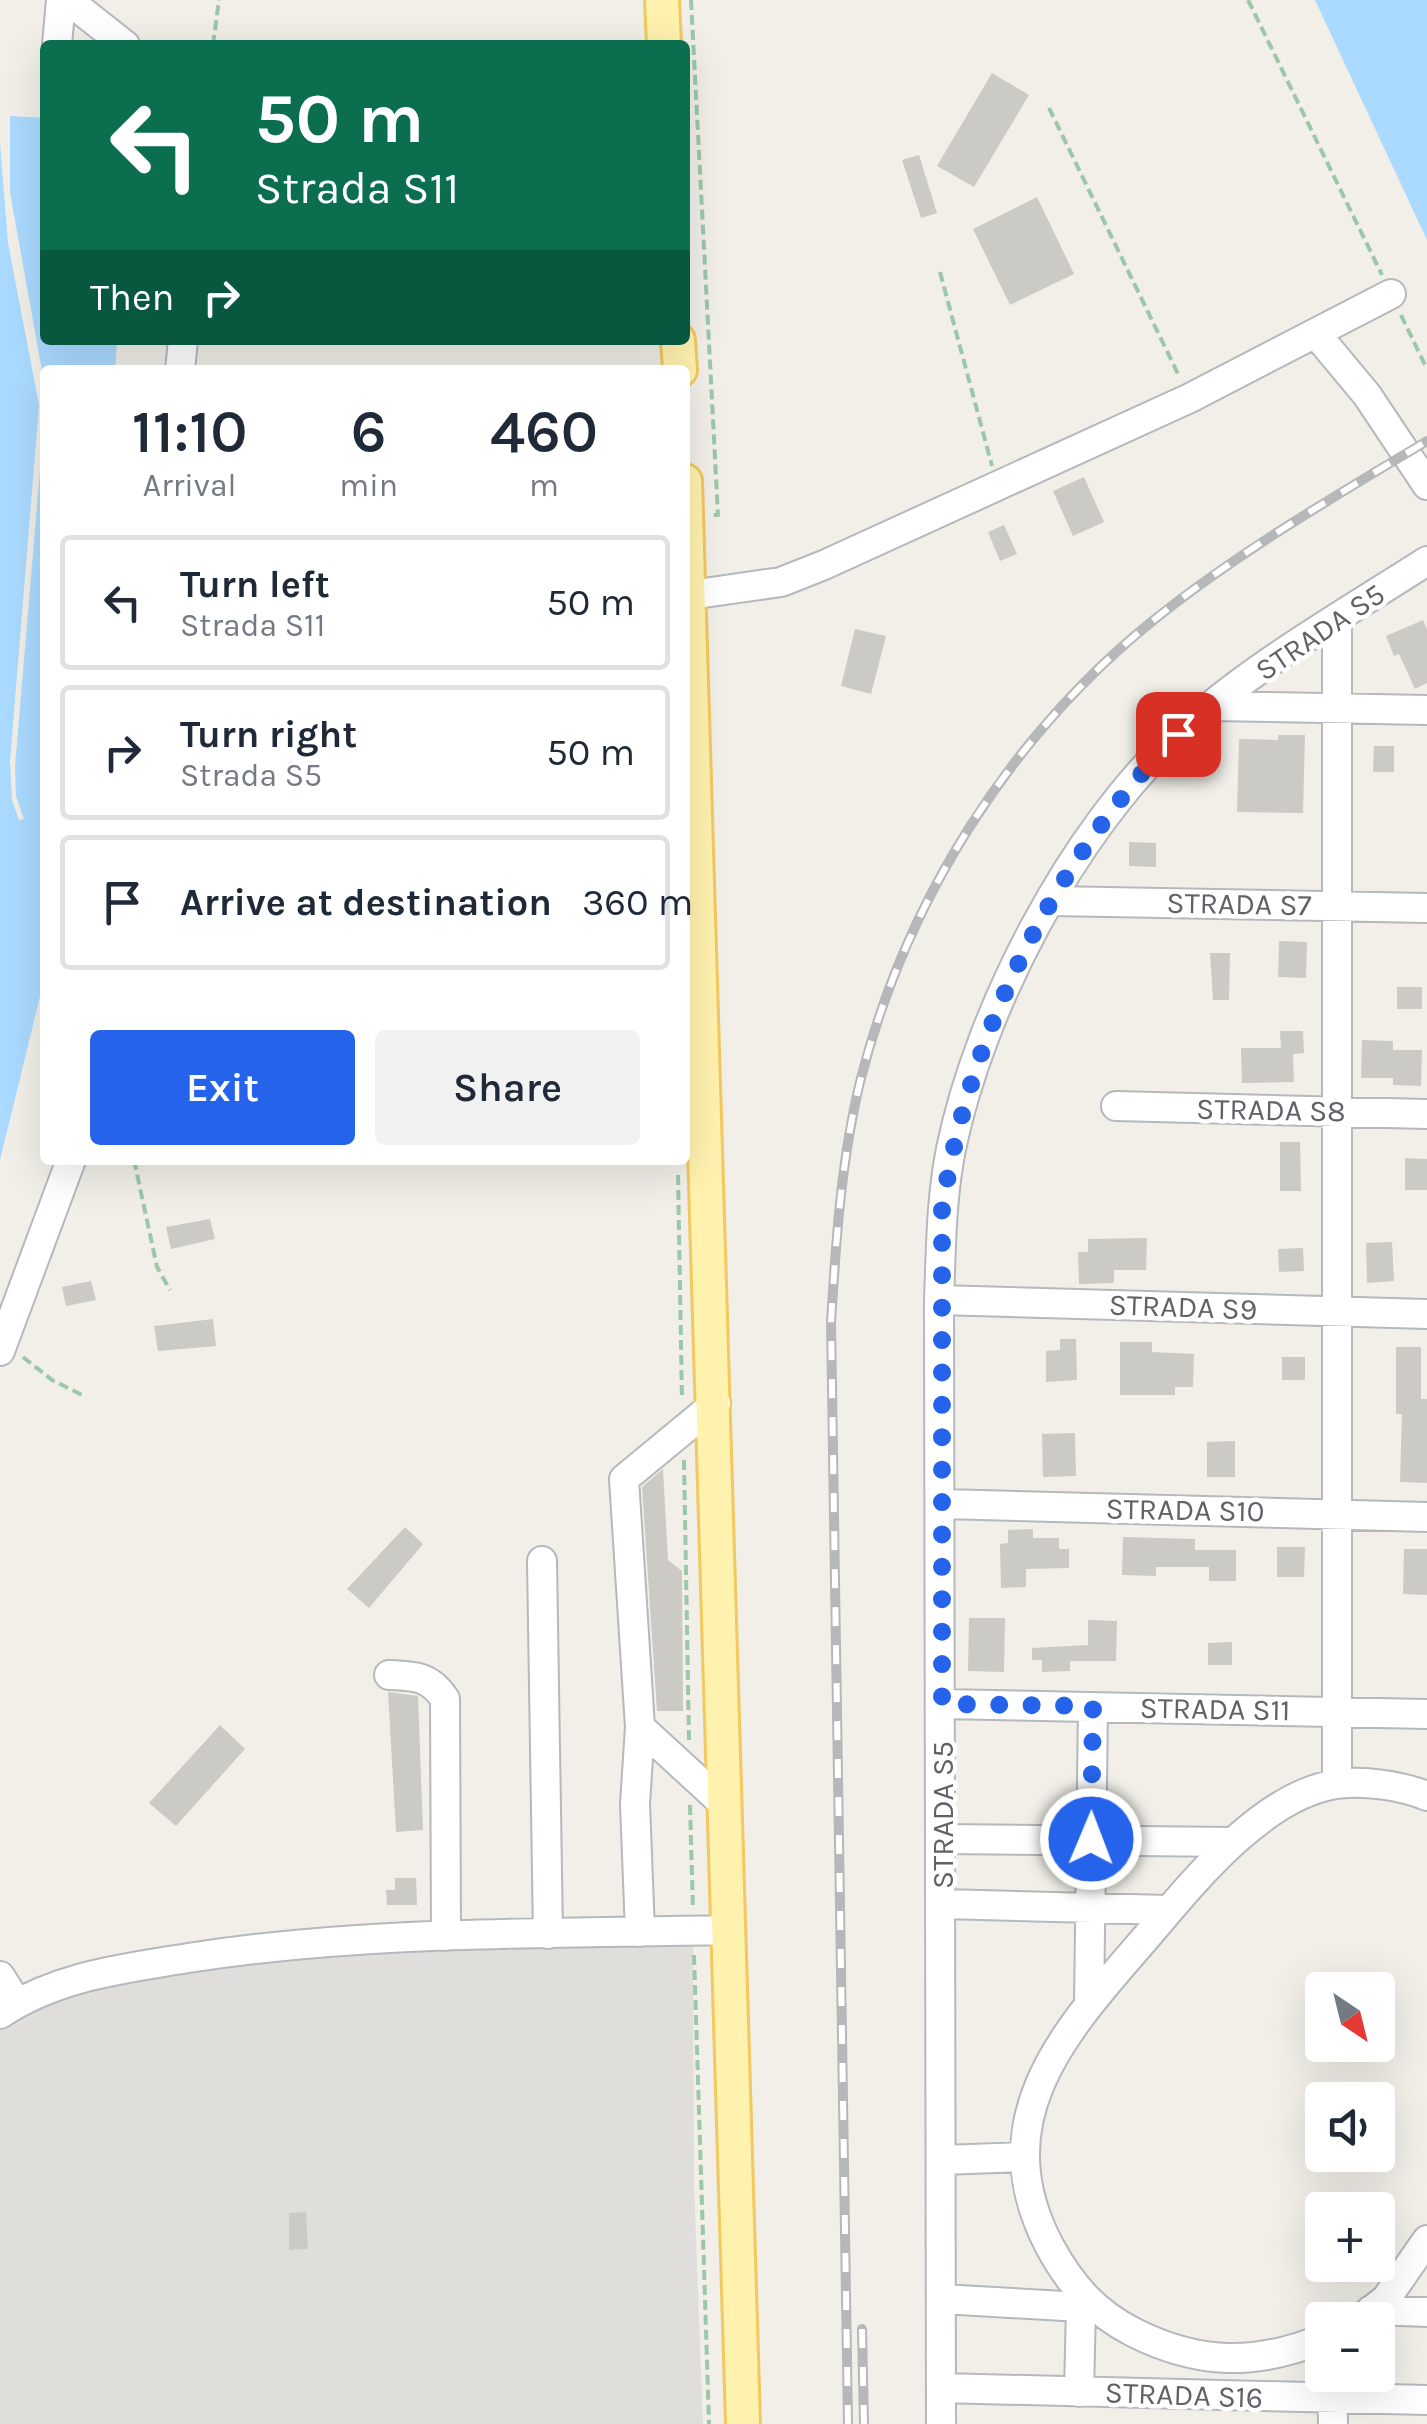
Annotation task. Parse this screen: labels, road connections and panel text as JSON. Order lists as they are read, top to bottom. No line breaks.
{"streets":{"street":["STRADA S5","STRADA S7","STRADA S8","STRADA S9","STRADA S10","STRADA S11","STRADA S16"]},"crossings":[["STRADA S5","STRADA S7"],["STRADA S5","STRADA S9"],["STRADA S5","STRADA S10"],["STRADA S5","STRADA S11"],["STRADA S5","STRADA S16"]],"north":"bottom right","page":{"turn":["50 m","Strada S11"],"then":"Then","eta":["11:10","Arrival","6","min","460","m"],"list":[{"name":"Turn left","note":"Strada S11","value":"50 m"},{"name":"Turn right","note":"Strada S5","value":"50 m"},{"name":"Arrive at destination","value":"360 m"}],"buttons":["Exit","Share"],"map_buttons":["+","−"]}}
